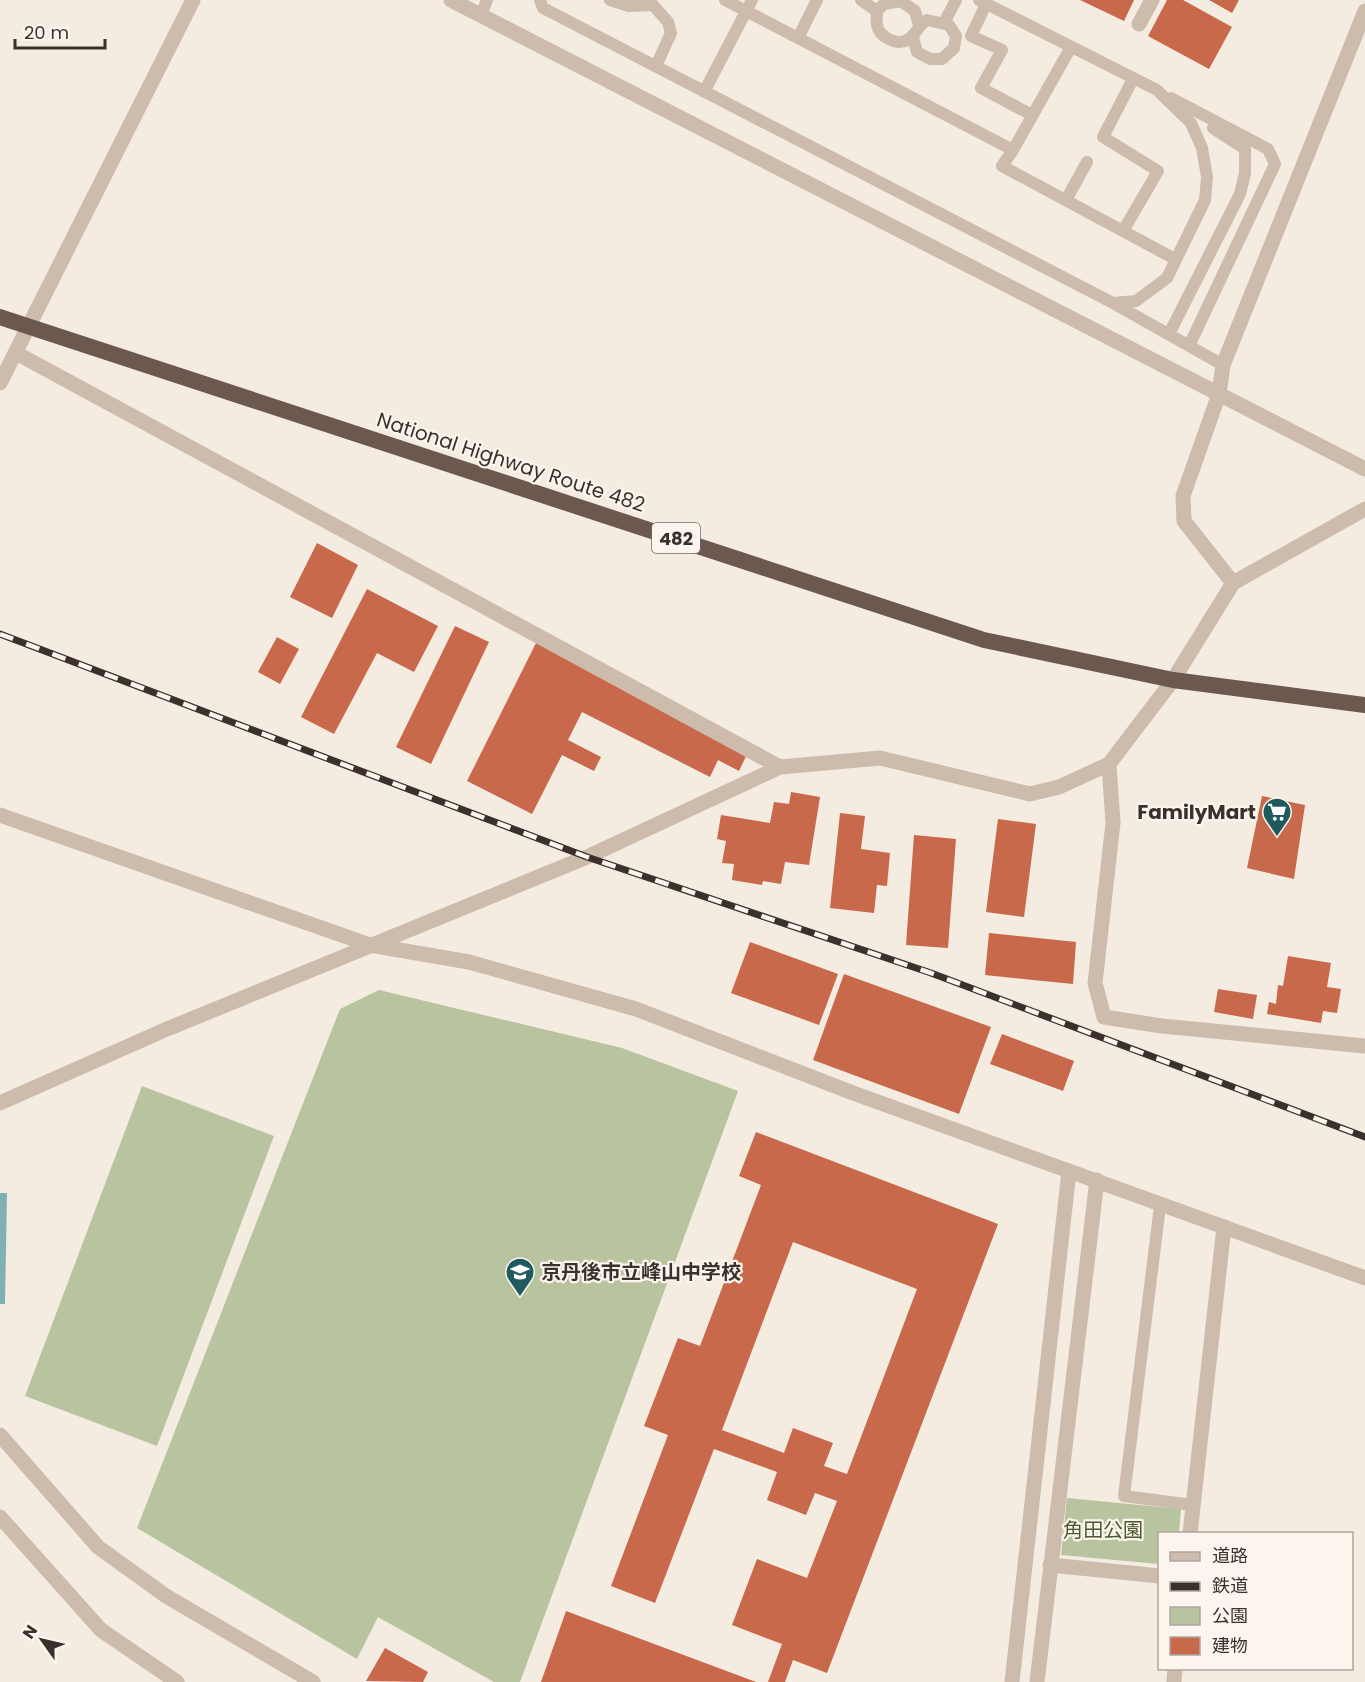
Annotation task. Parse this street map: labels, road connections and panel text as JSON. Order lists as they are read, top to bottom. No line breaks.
{"streets":{"highway":["National Highway Route 482","482"]},"parks":["角田公園"],"places":{"supermarket":["FamilyMart"],"school or university":["京丹後市立峰山中学校"]},"legend":["道路","鉄道","公園","建物"],"scale_bar":"20 m","north":"top left"}
